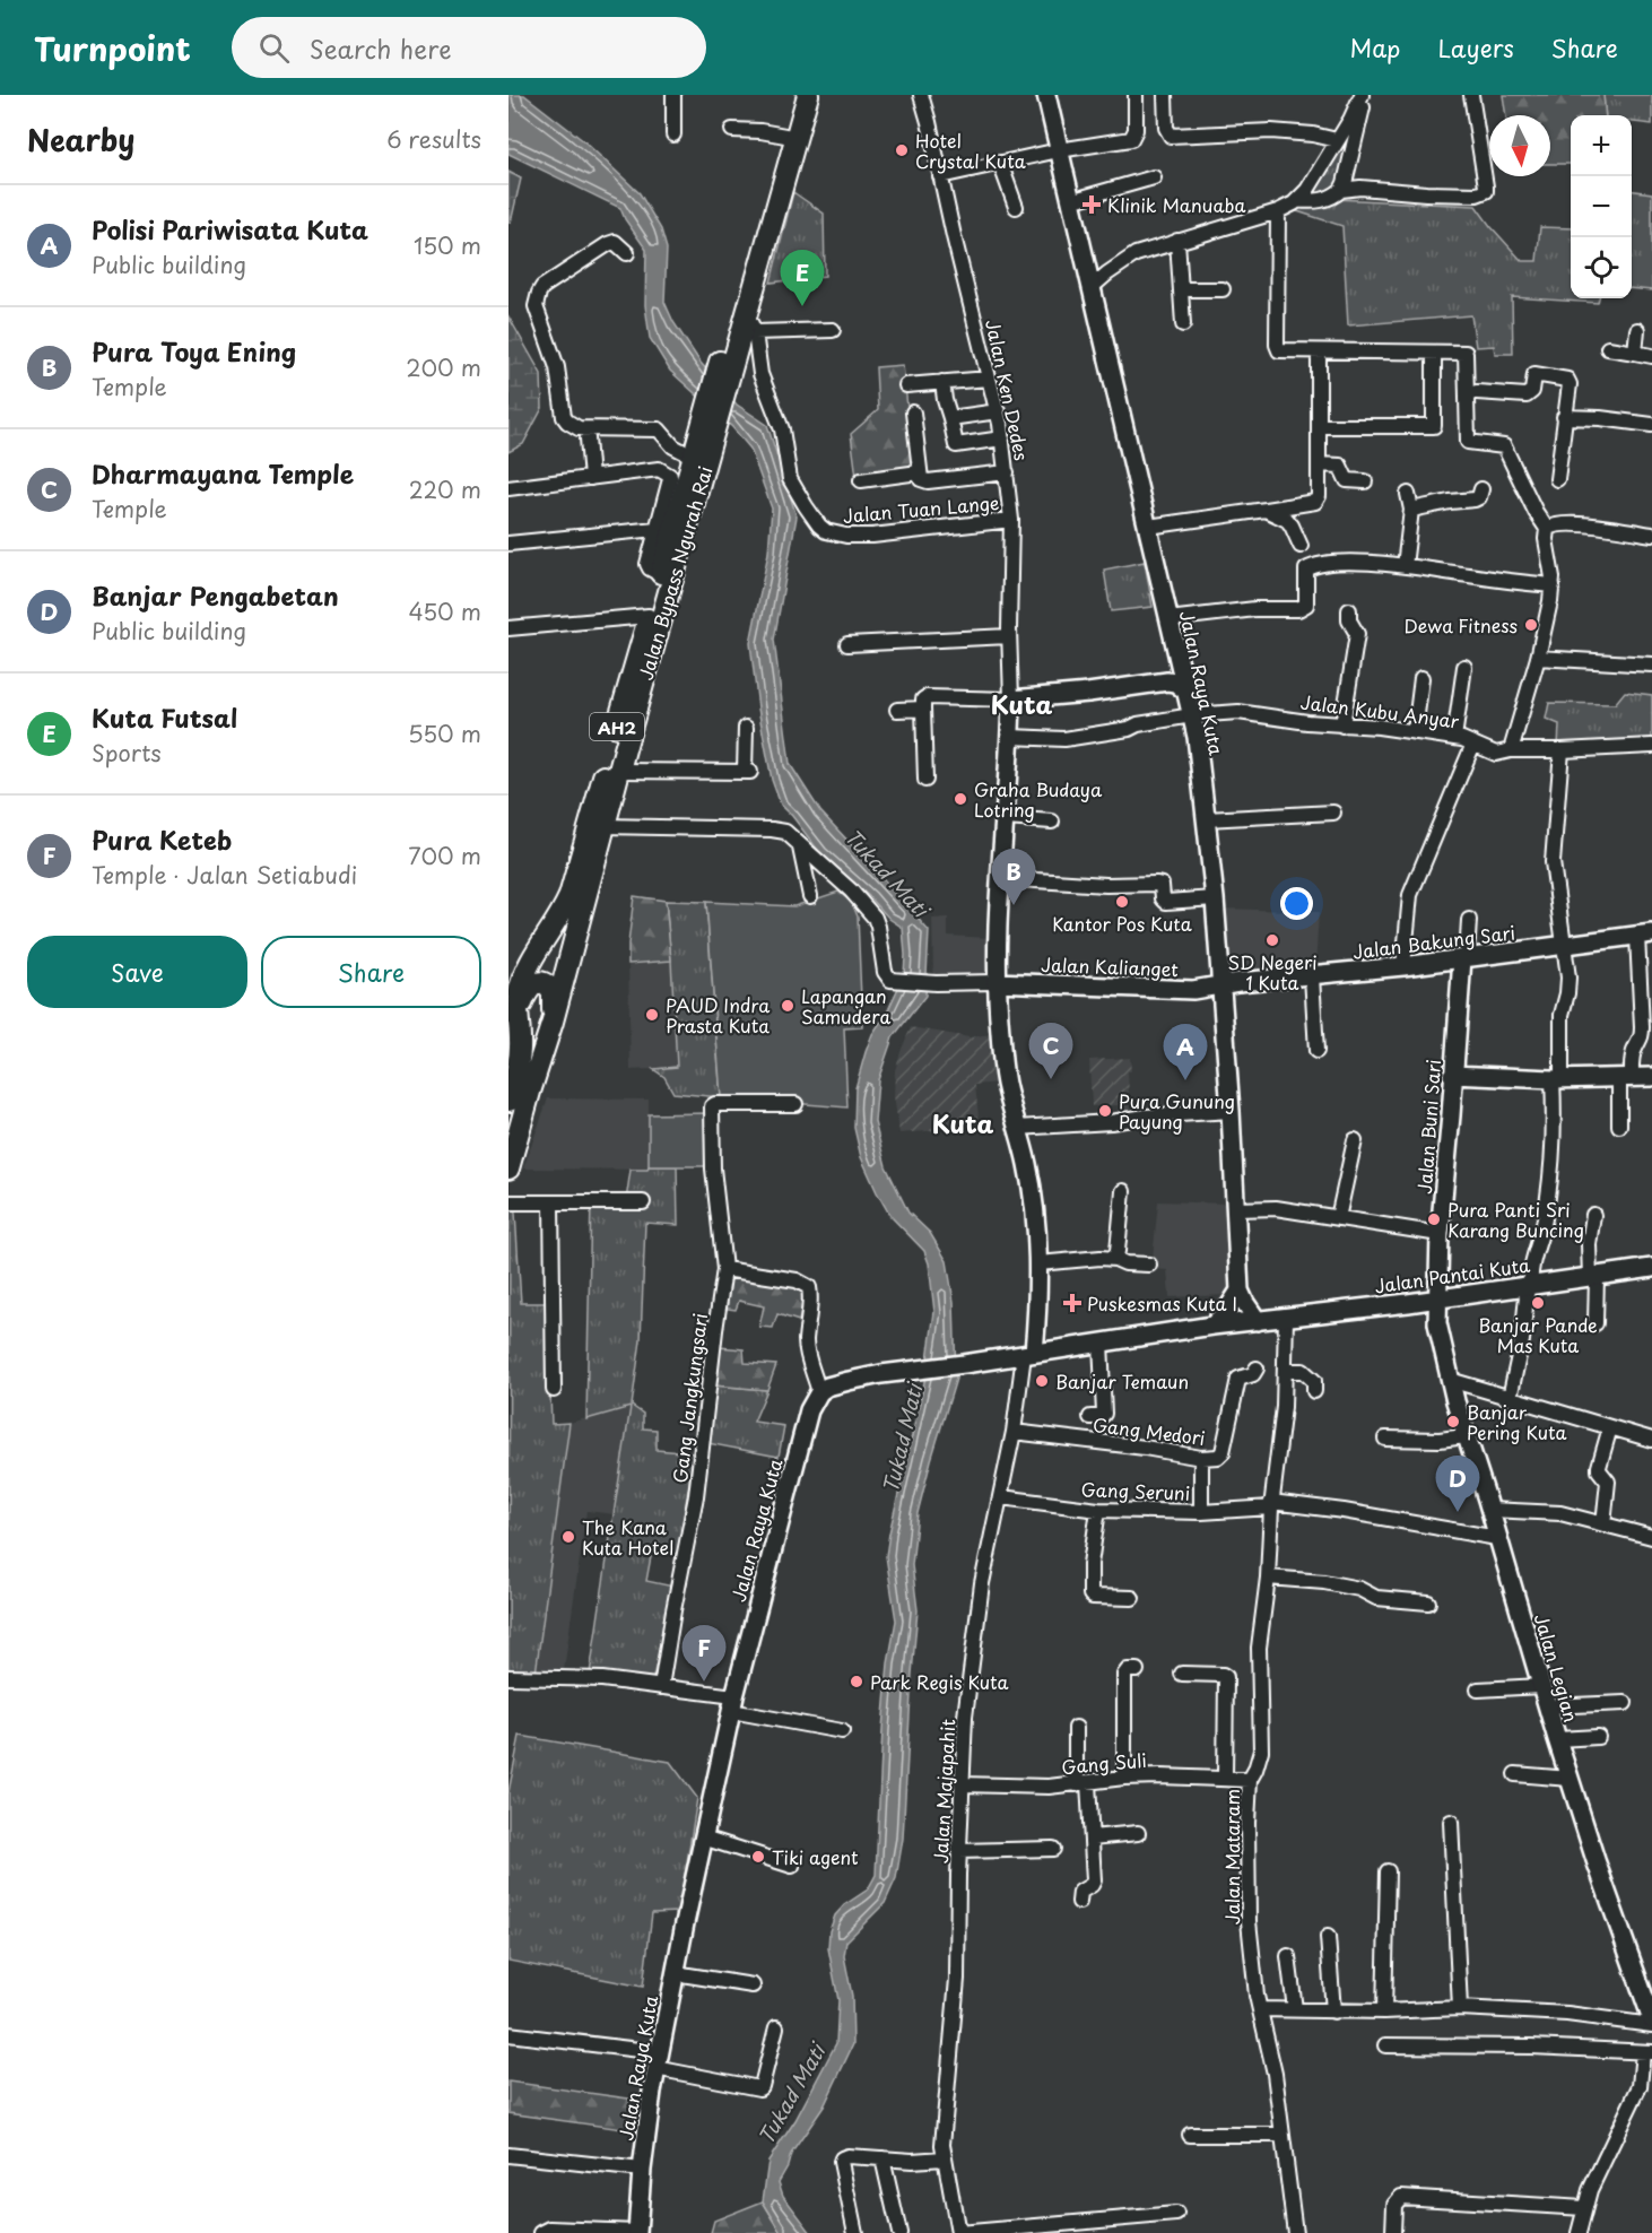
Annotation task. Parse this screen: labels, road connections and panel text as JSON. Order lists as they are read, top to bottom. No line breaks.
{"streets":{"highway":["Jalan Bypass Ngurah Rai","AH2"],"main road":["Jalan Raya Kuta","Jalan Bakung Sari","Jalan Kalianget","Jalan Buni Sari","Jalan Pantai Kuta","Jalan Legian"],"street":["Jalan Ken Dedes","Jalan Tuan Lange","Jalan Kubu Anyar","Gang Jangkungsari","Gang Medori","Gang Seruni","Gang Suli","Jalan Majapahit","Jalan Mataram"]},"crossings":[["Jalan Ken Dedes","Jalan Tuan Lange"],["Jalan Tuan Lange","Jalan Bypass Ngurah Rai"],["Jalan Raya Kuta","Jalan Kubu Anyar"],["Jalan Raya Kuta","Jalan Bakung Sari"],["Jalan Raya Kuta","Jalan Kalianget"],["Jalan Raya Kuta","Jalan Pantai Kuta"],["Jalan Bakung Sari","Jalan Kalianget"],["Jalan Bakung Sari","Jalan Buni Sari"],["Jalan Buni Sari","Jalan Pantai Kuta"],["Jalan Buni Sari","Jalan Legian"],["Jalan Pantai Kuta","Jalan Mataram"],["Gang Medori","Jalan Majapahit"],["Gang Seruni","Jalan Legian"],["Gang Seruni","Jalan Majapahit"],["Gang Seruni","Jalan Mataram"],["Gang Suli","Jalan Majapahit"],["Gang Suli","Jalan Mataram"]],"districts":["Kuta","Kuta"],"water":["Tukad Mati"],"places":{"other":["Hotel Crystal Kuta","Dewa Fitness","Graha Budaya Lotring","Kantor Pos Kuta","SD Negeri 1 Kuta","Lapangan Samudera","PAUD Indra Prasta Kuta","Pura Gunung Payung","Pura Panti Sri Karang Buncing","Banjar Pande Mas Kuta","Banjar Temaun","Banjar Pering Kuta","The Kana Kuta Hotel","Park Regis Kuta","Tiki agent"],"health":["Klinik Manuaba","Puskesmas Kuta I"]},"north":"bottom","page":{"header":"Turnpoint","search":"Search here","nav":["Map","Layers","Share"],"heading":["Nearby","6 results"],"map_buttons":["+","−"],"list":[{"mark":"A","name":"Polisi Pariwisata Kuta","note":"Public building","value":"150 m"},{"mark":"B","name":"Pura Toya Ening","note":"Temple","value":"200 m"},{"mark":"C","name":"Dharmayana Temple","note":"Temple","value":"220 m"},{"mark":"D","name":"Banjar Pengabetan","note":"Public building","value":"450 m"},{"mark":"E","name":"Kuta Futsal","note":"Sports","value":"550 m"},{"mark":"F","name":"Pura Keteb","note":"Temple · Jalan Setiabudi","value":"700 m"}],"pins":["E","B","C","A","D","F"],"buttons":["Save","Share"]}}
